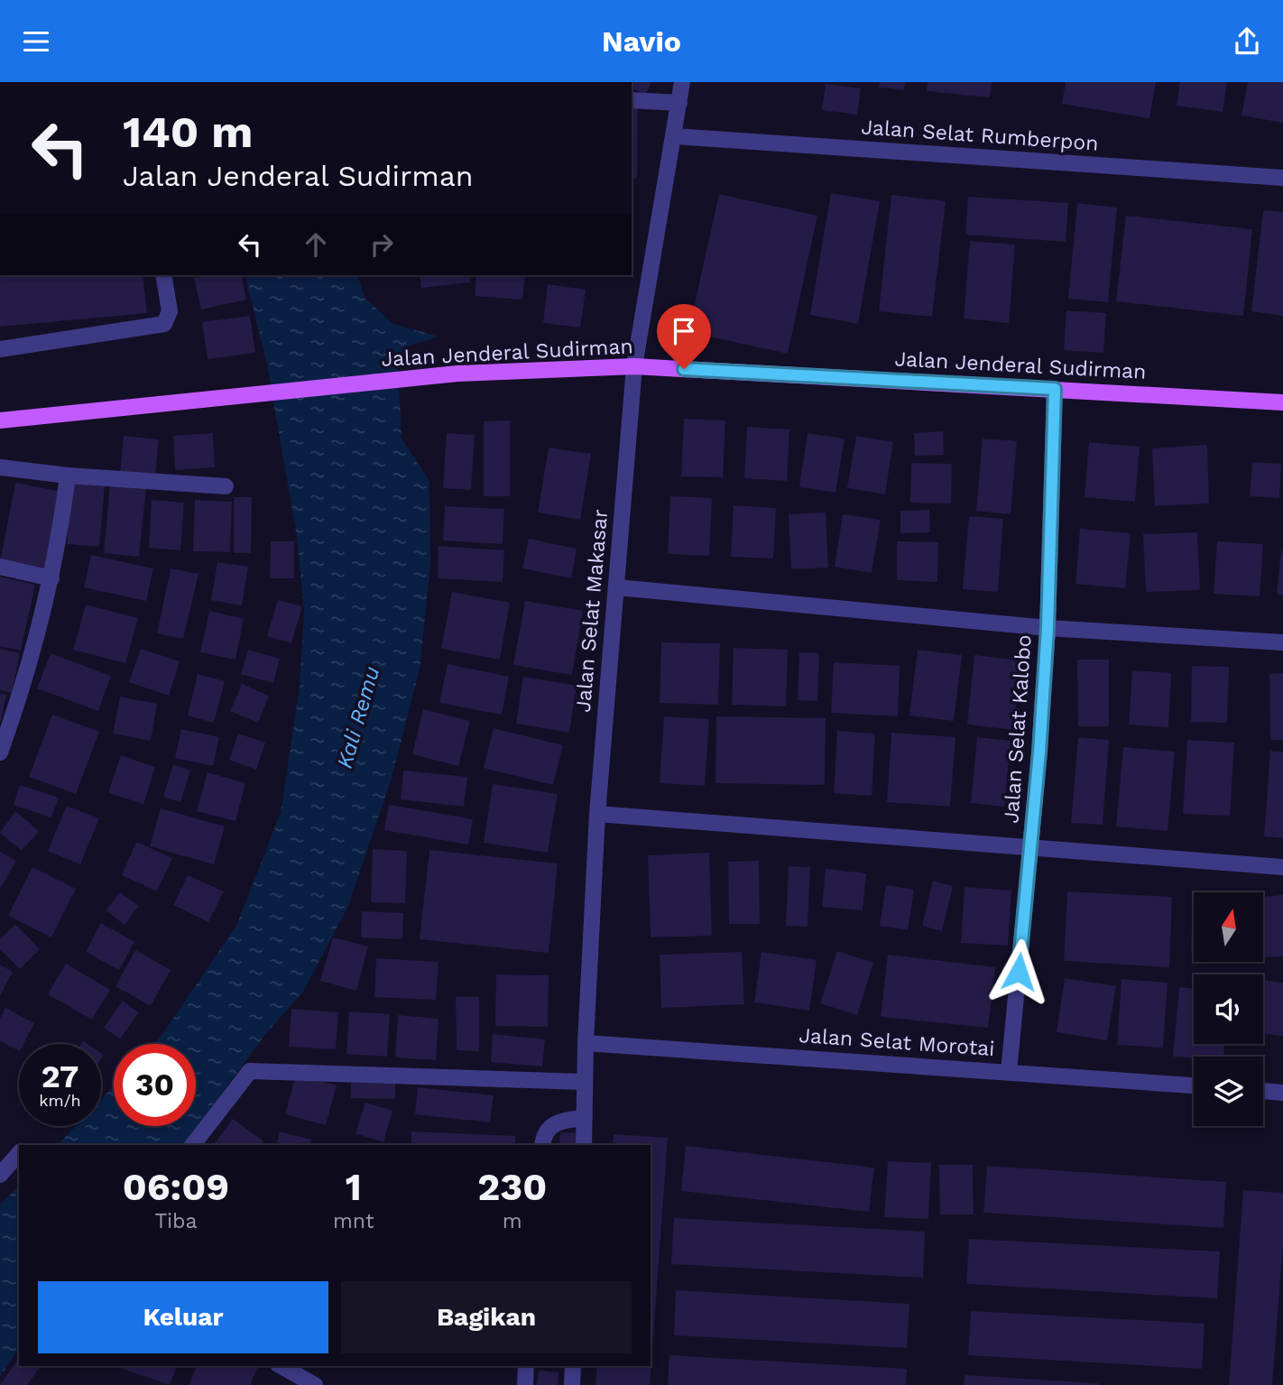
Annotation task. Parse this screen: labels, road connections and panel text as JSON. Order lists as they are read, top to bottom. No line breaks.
{"streets":{"main road":["Jalan Jenderal Sudirman"],"street":["Jalan Selat Rumberpon","Jalan Selat Makasar","Jalan Selat Kalobo","Jalan Selat Morotai"]},"crossings":[["Jalan Selat Rumberpon","Jalan Selat Makasar"],["Jalan Jenderal Sudirman","Jalan Selat Makasar"],["Jalan Jenderal Sudirman","Jalan Selat Kalobo"],["Jalan Selat Makasar","Jalan Selat Morotai"],["Jalan Selat Kalobo","Jalan Selat Morotai"]],"water":["Kali Remu"],"north":"top","page":{"header":"Navio","turn":["140 m","Jalan Jenderal Sudirman"],"speed":"27 km/h","limit":"30","eta":["06:09","Tiba","1","mnt","230","m"],"buttons":["Keluar","Bagikan"]}}
